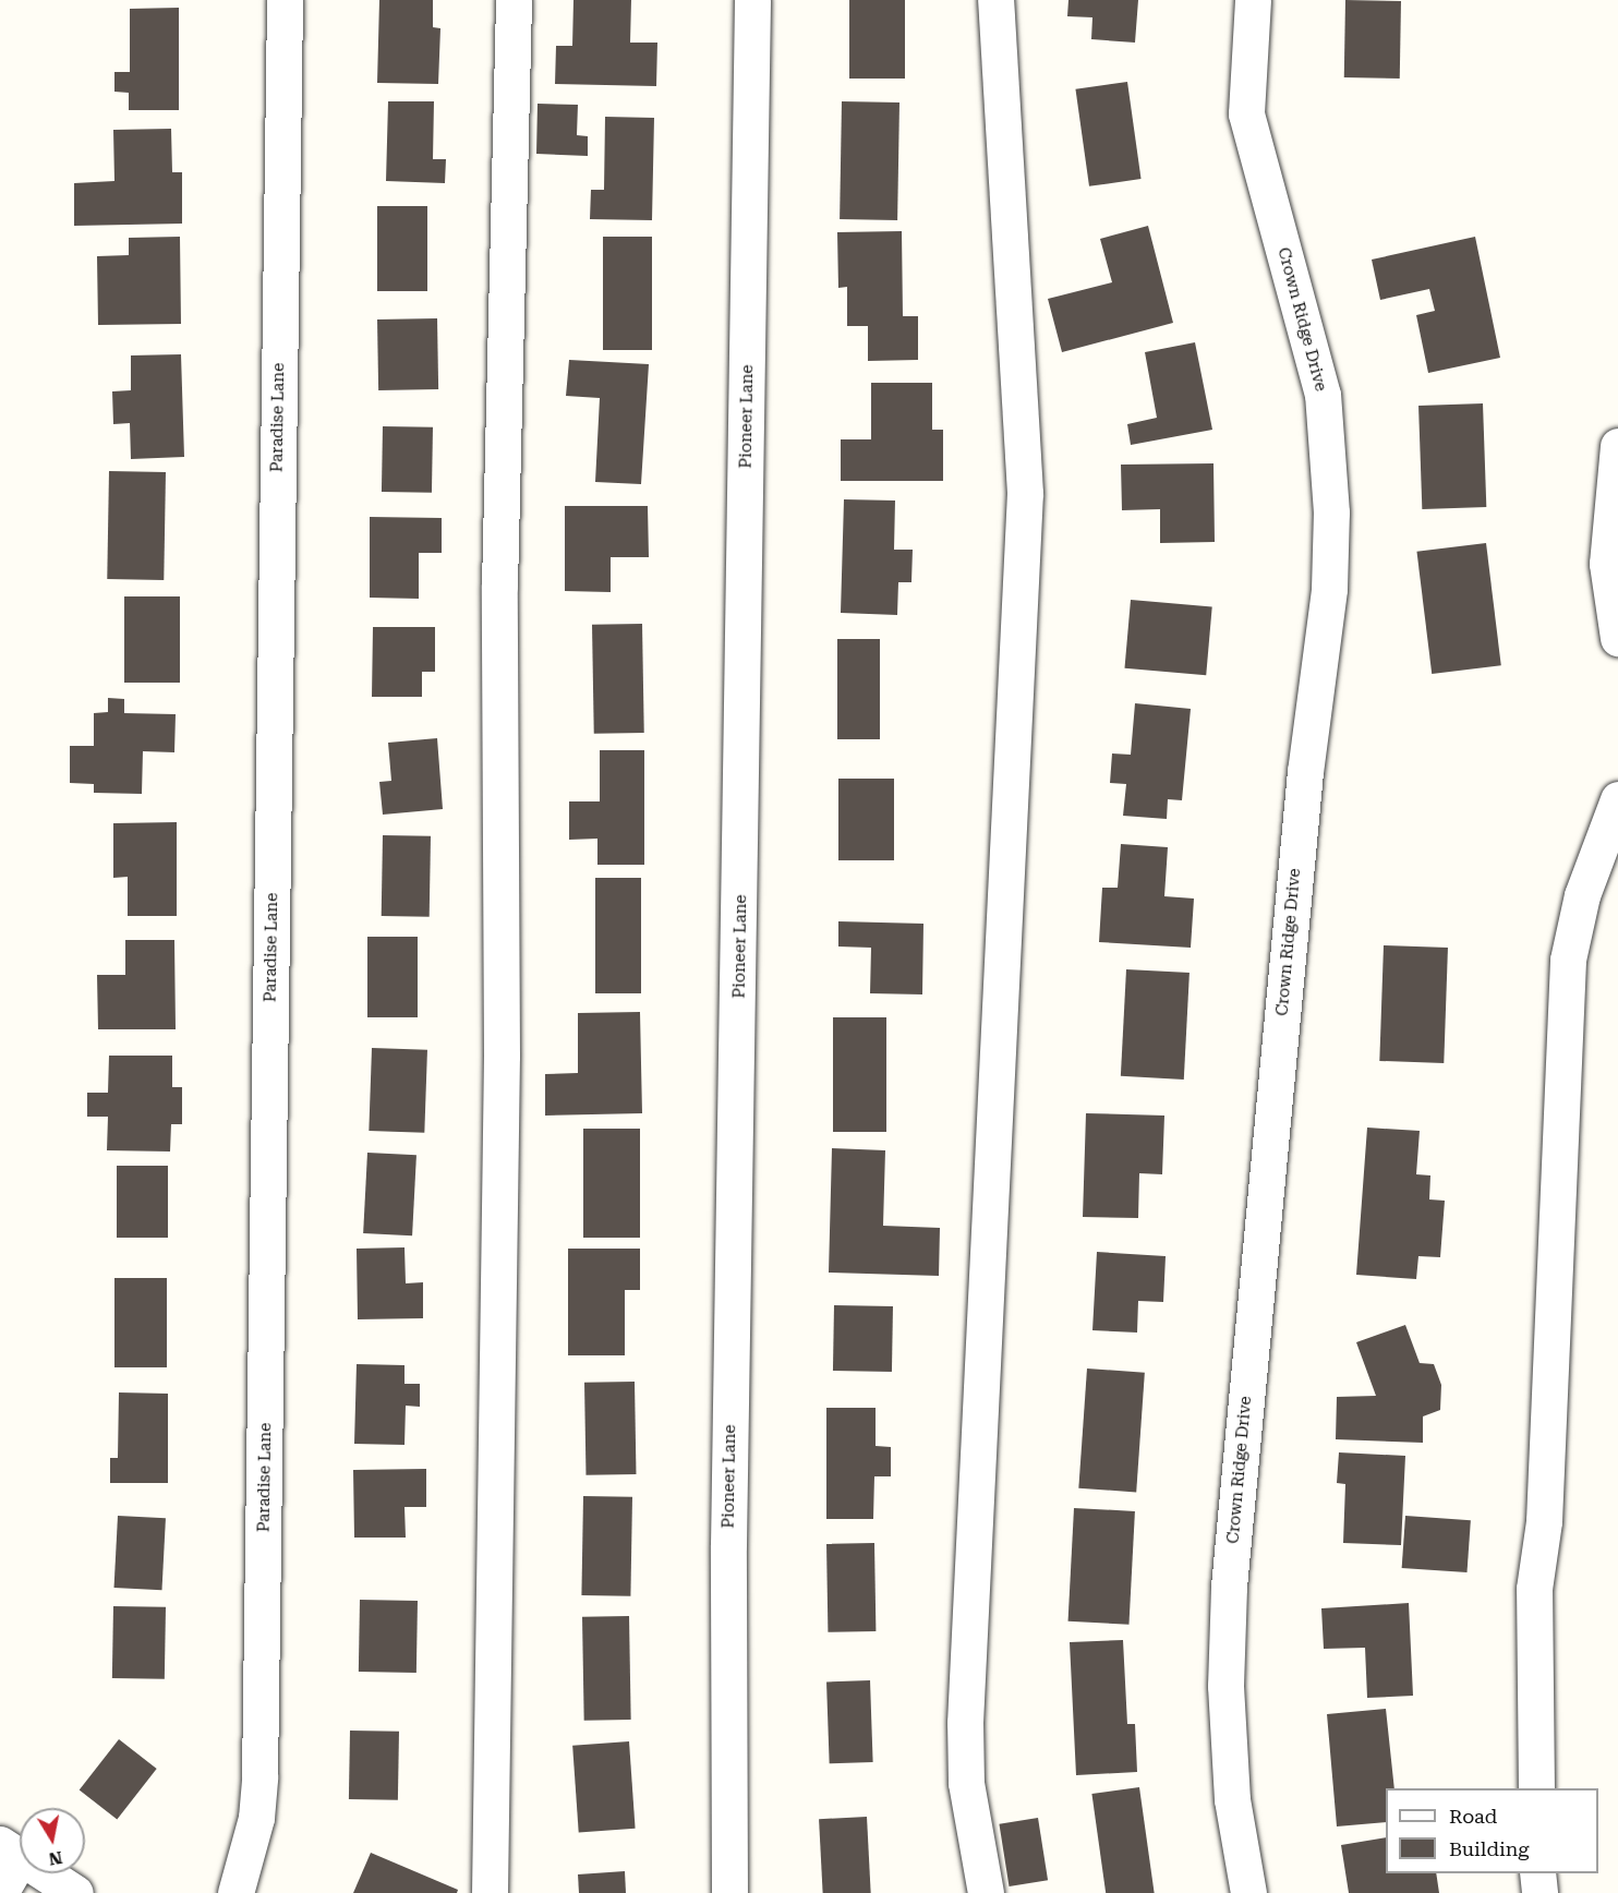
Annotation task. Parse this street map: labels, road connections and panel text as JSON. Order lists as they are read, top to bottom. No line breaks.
{"streets":{"street":["Crown Ridge Drive","Pioneer Lane","Paradise Lane"]},"legend":["Road","Building"],"north":"bottom"}
